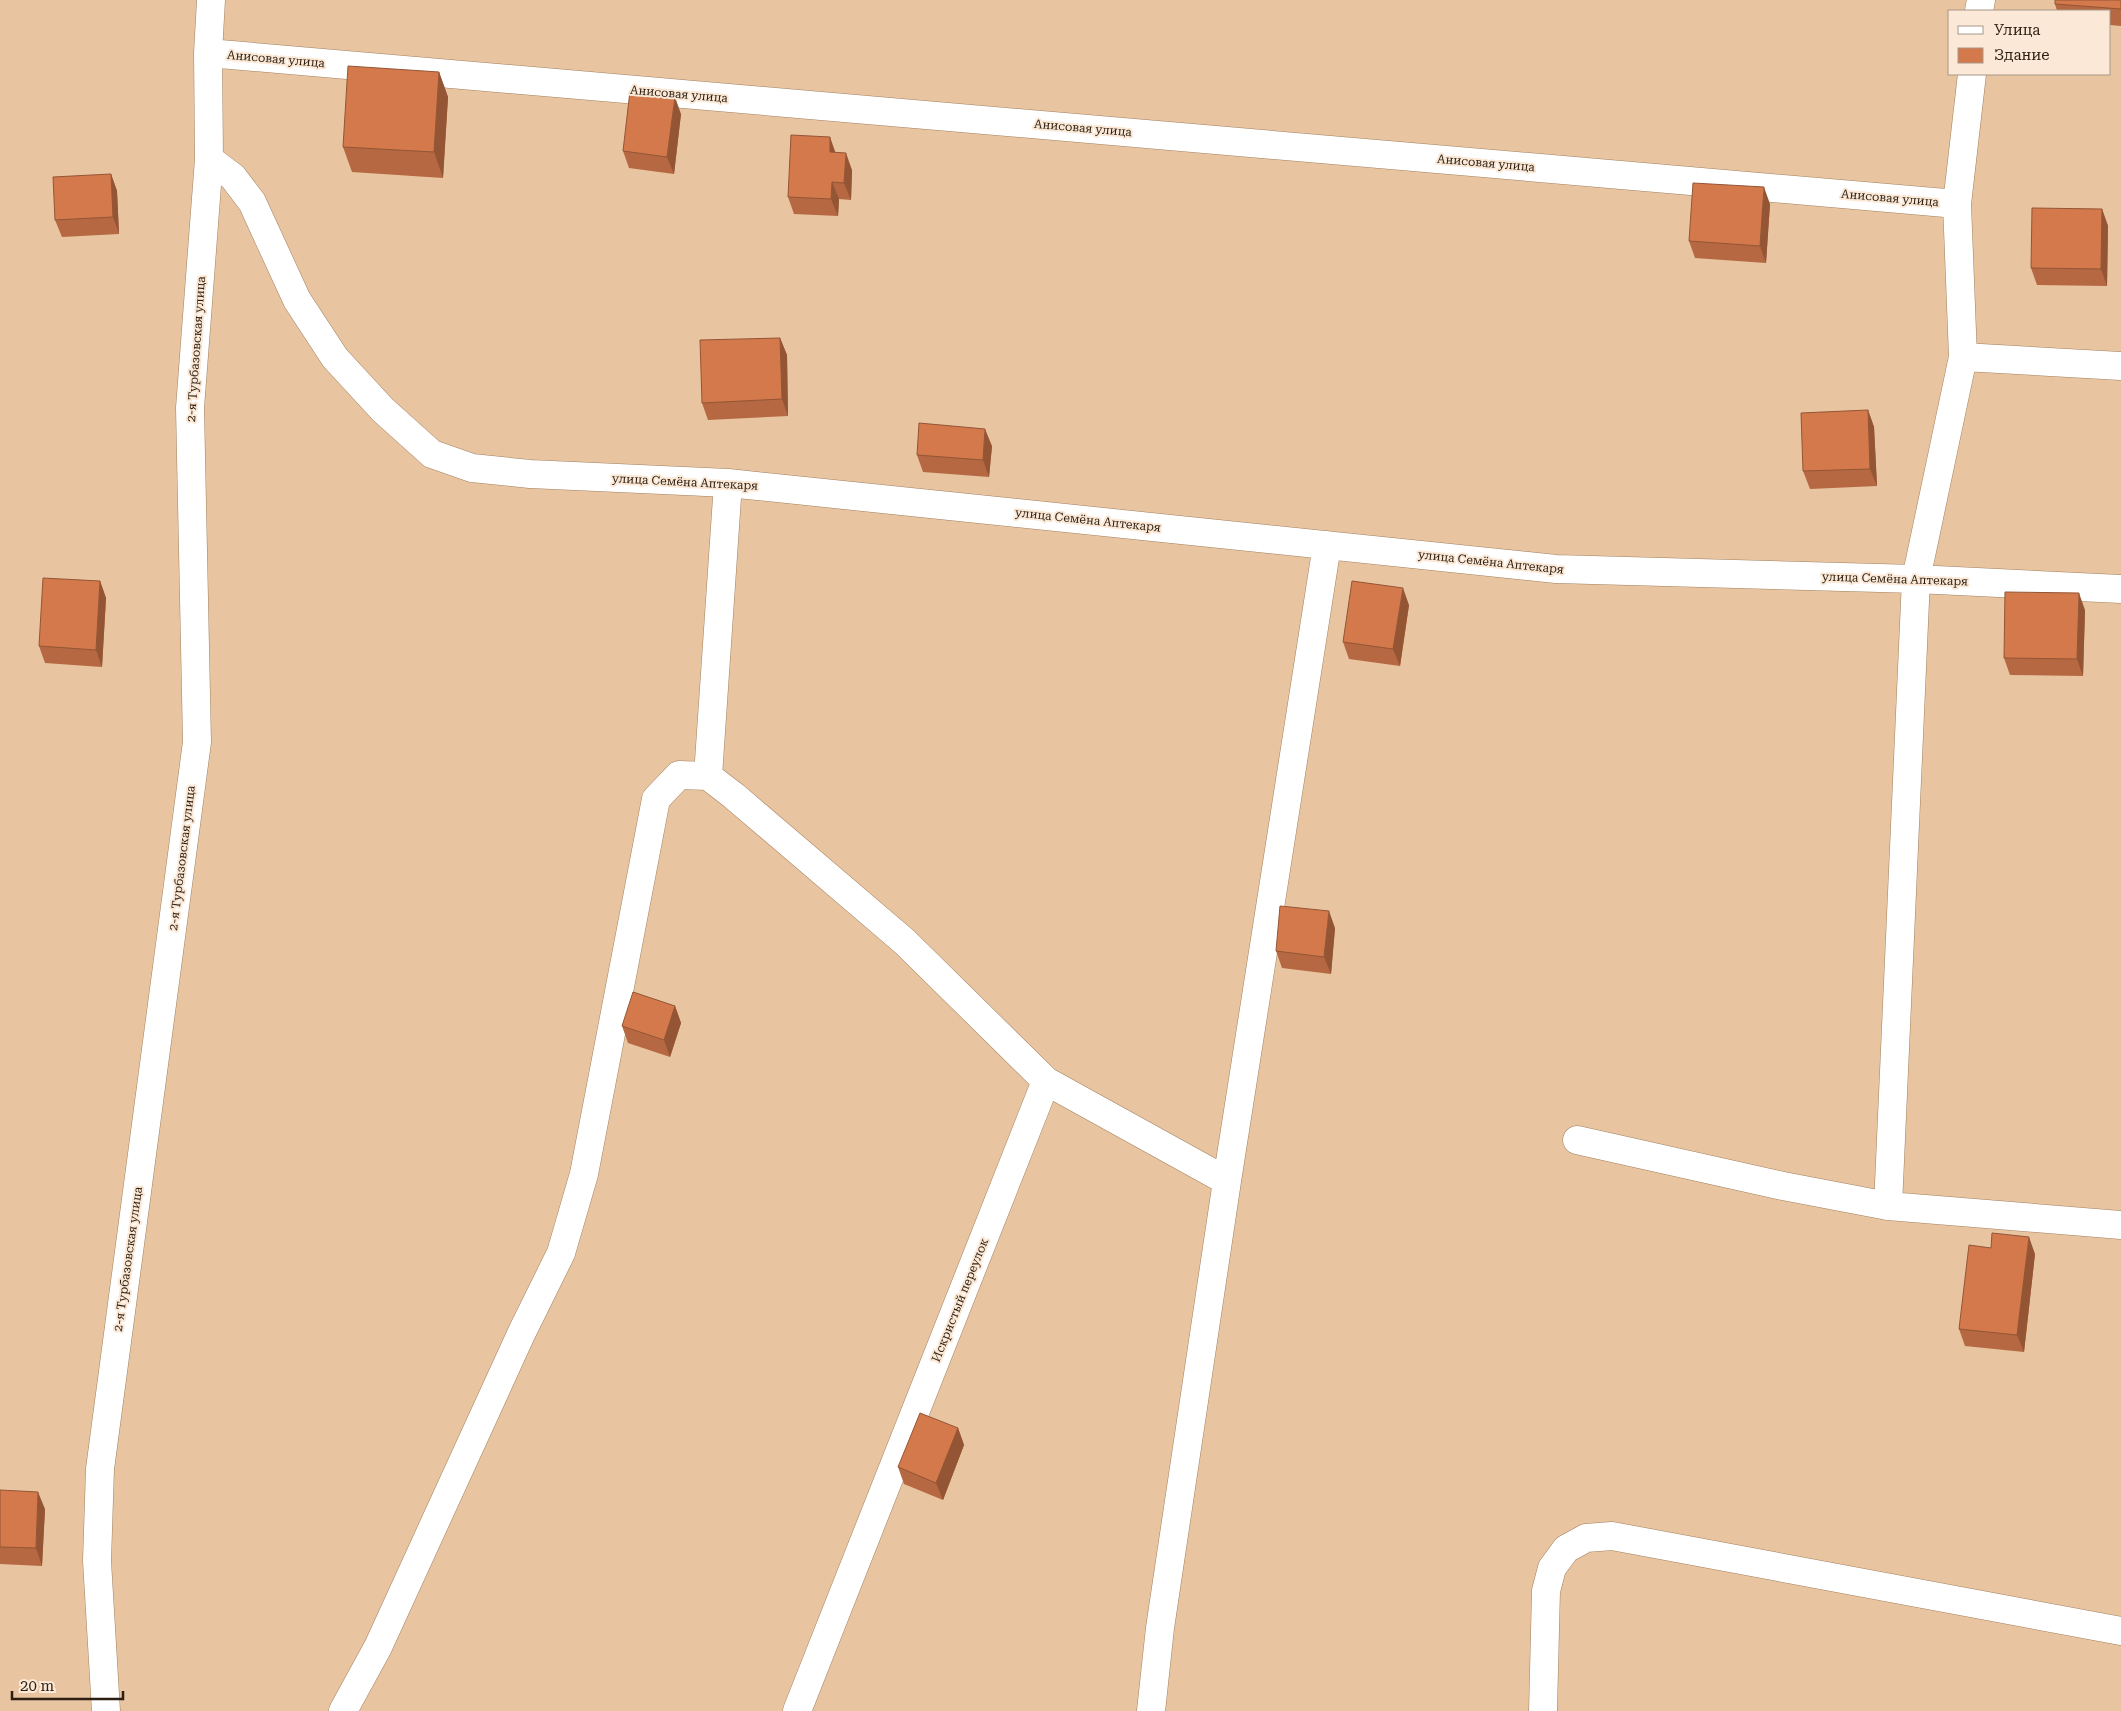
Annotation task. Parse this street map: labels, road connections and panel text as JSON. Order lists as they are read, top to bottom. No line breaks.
{"streets":{"street":["Анисовая улица","2-я Турбазовская улица","улица Семёна Аптекаря","Искристый переулок"]},"crossings":[["Анисовая улица","2-я Турбазовская улица"],["2-я Турбазовская улица","улица Семёна Аптекаря"]],"legend":["Улица","Здание"],"scale_bar":"20 m"}
